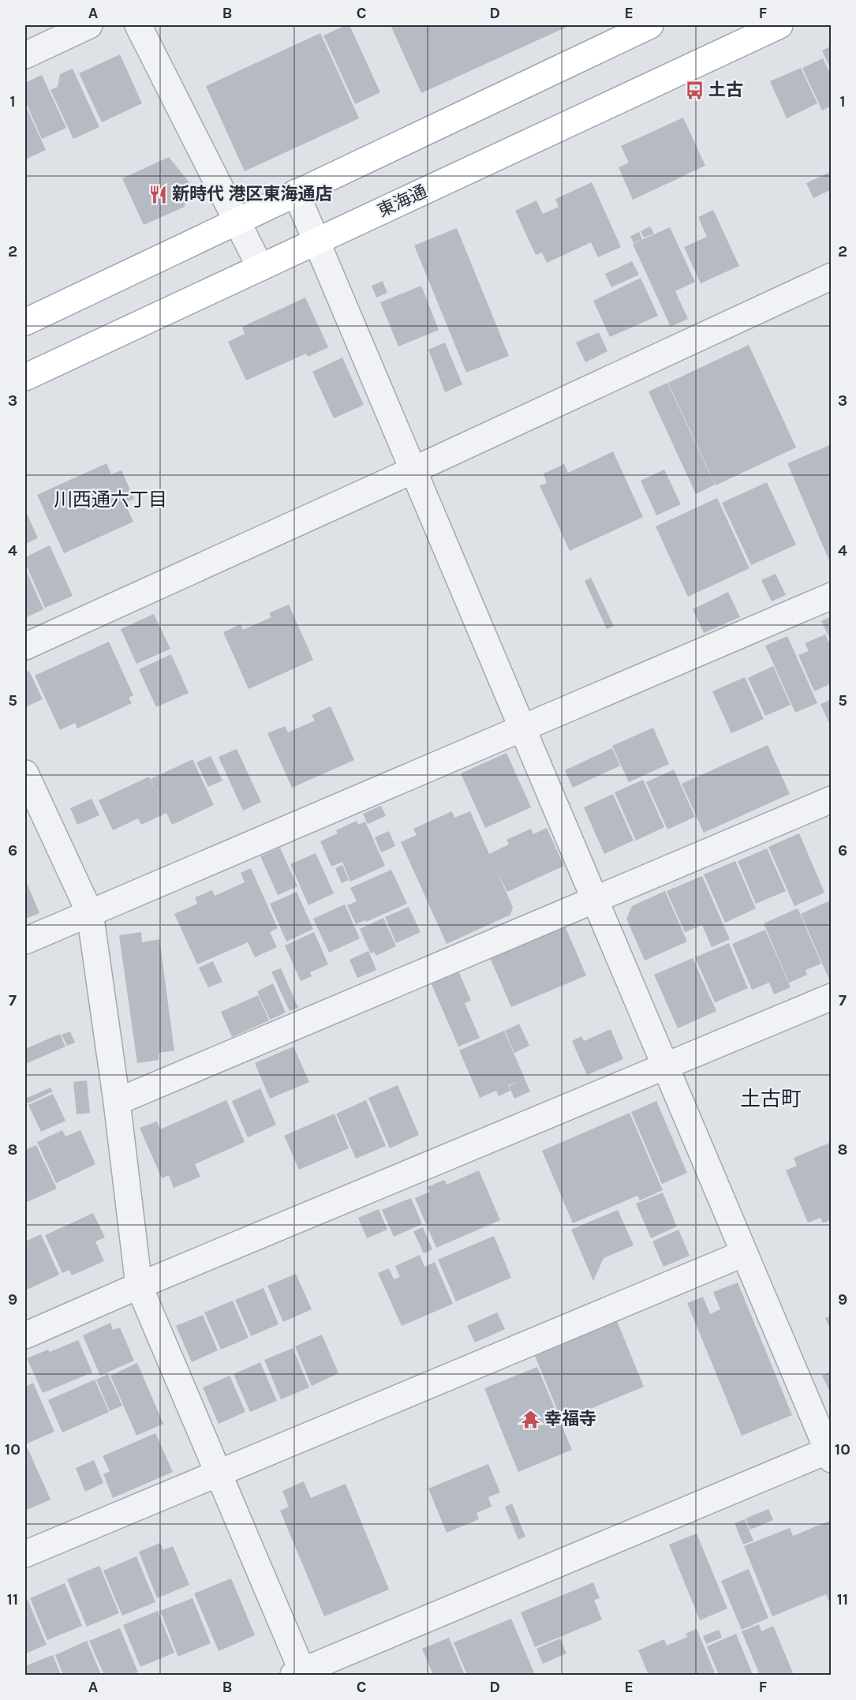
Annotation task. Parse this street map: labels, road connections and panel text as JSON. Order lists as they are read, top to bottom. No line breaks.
{"streets":{"main road":["東海通"]},"districts":["川西通六丁目","土古町"],"places":{"bus stop":["土古"],"restaurant":["新時代 港区東海通店"],"temple":["幸福寺"]},"grid":{"columns":["A","B","C","D","E","F"],"rows":["1","2","3","4","5","6","7","8","9","10","11"]}}
